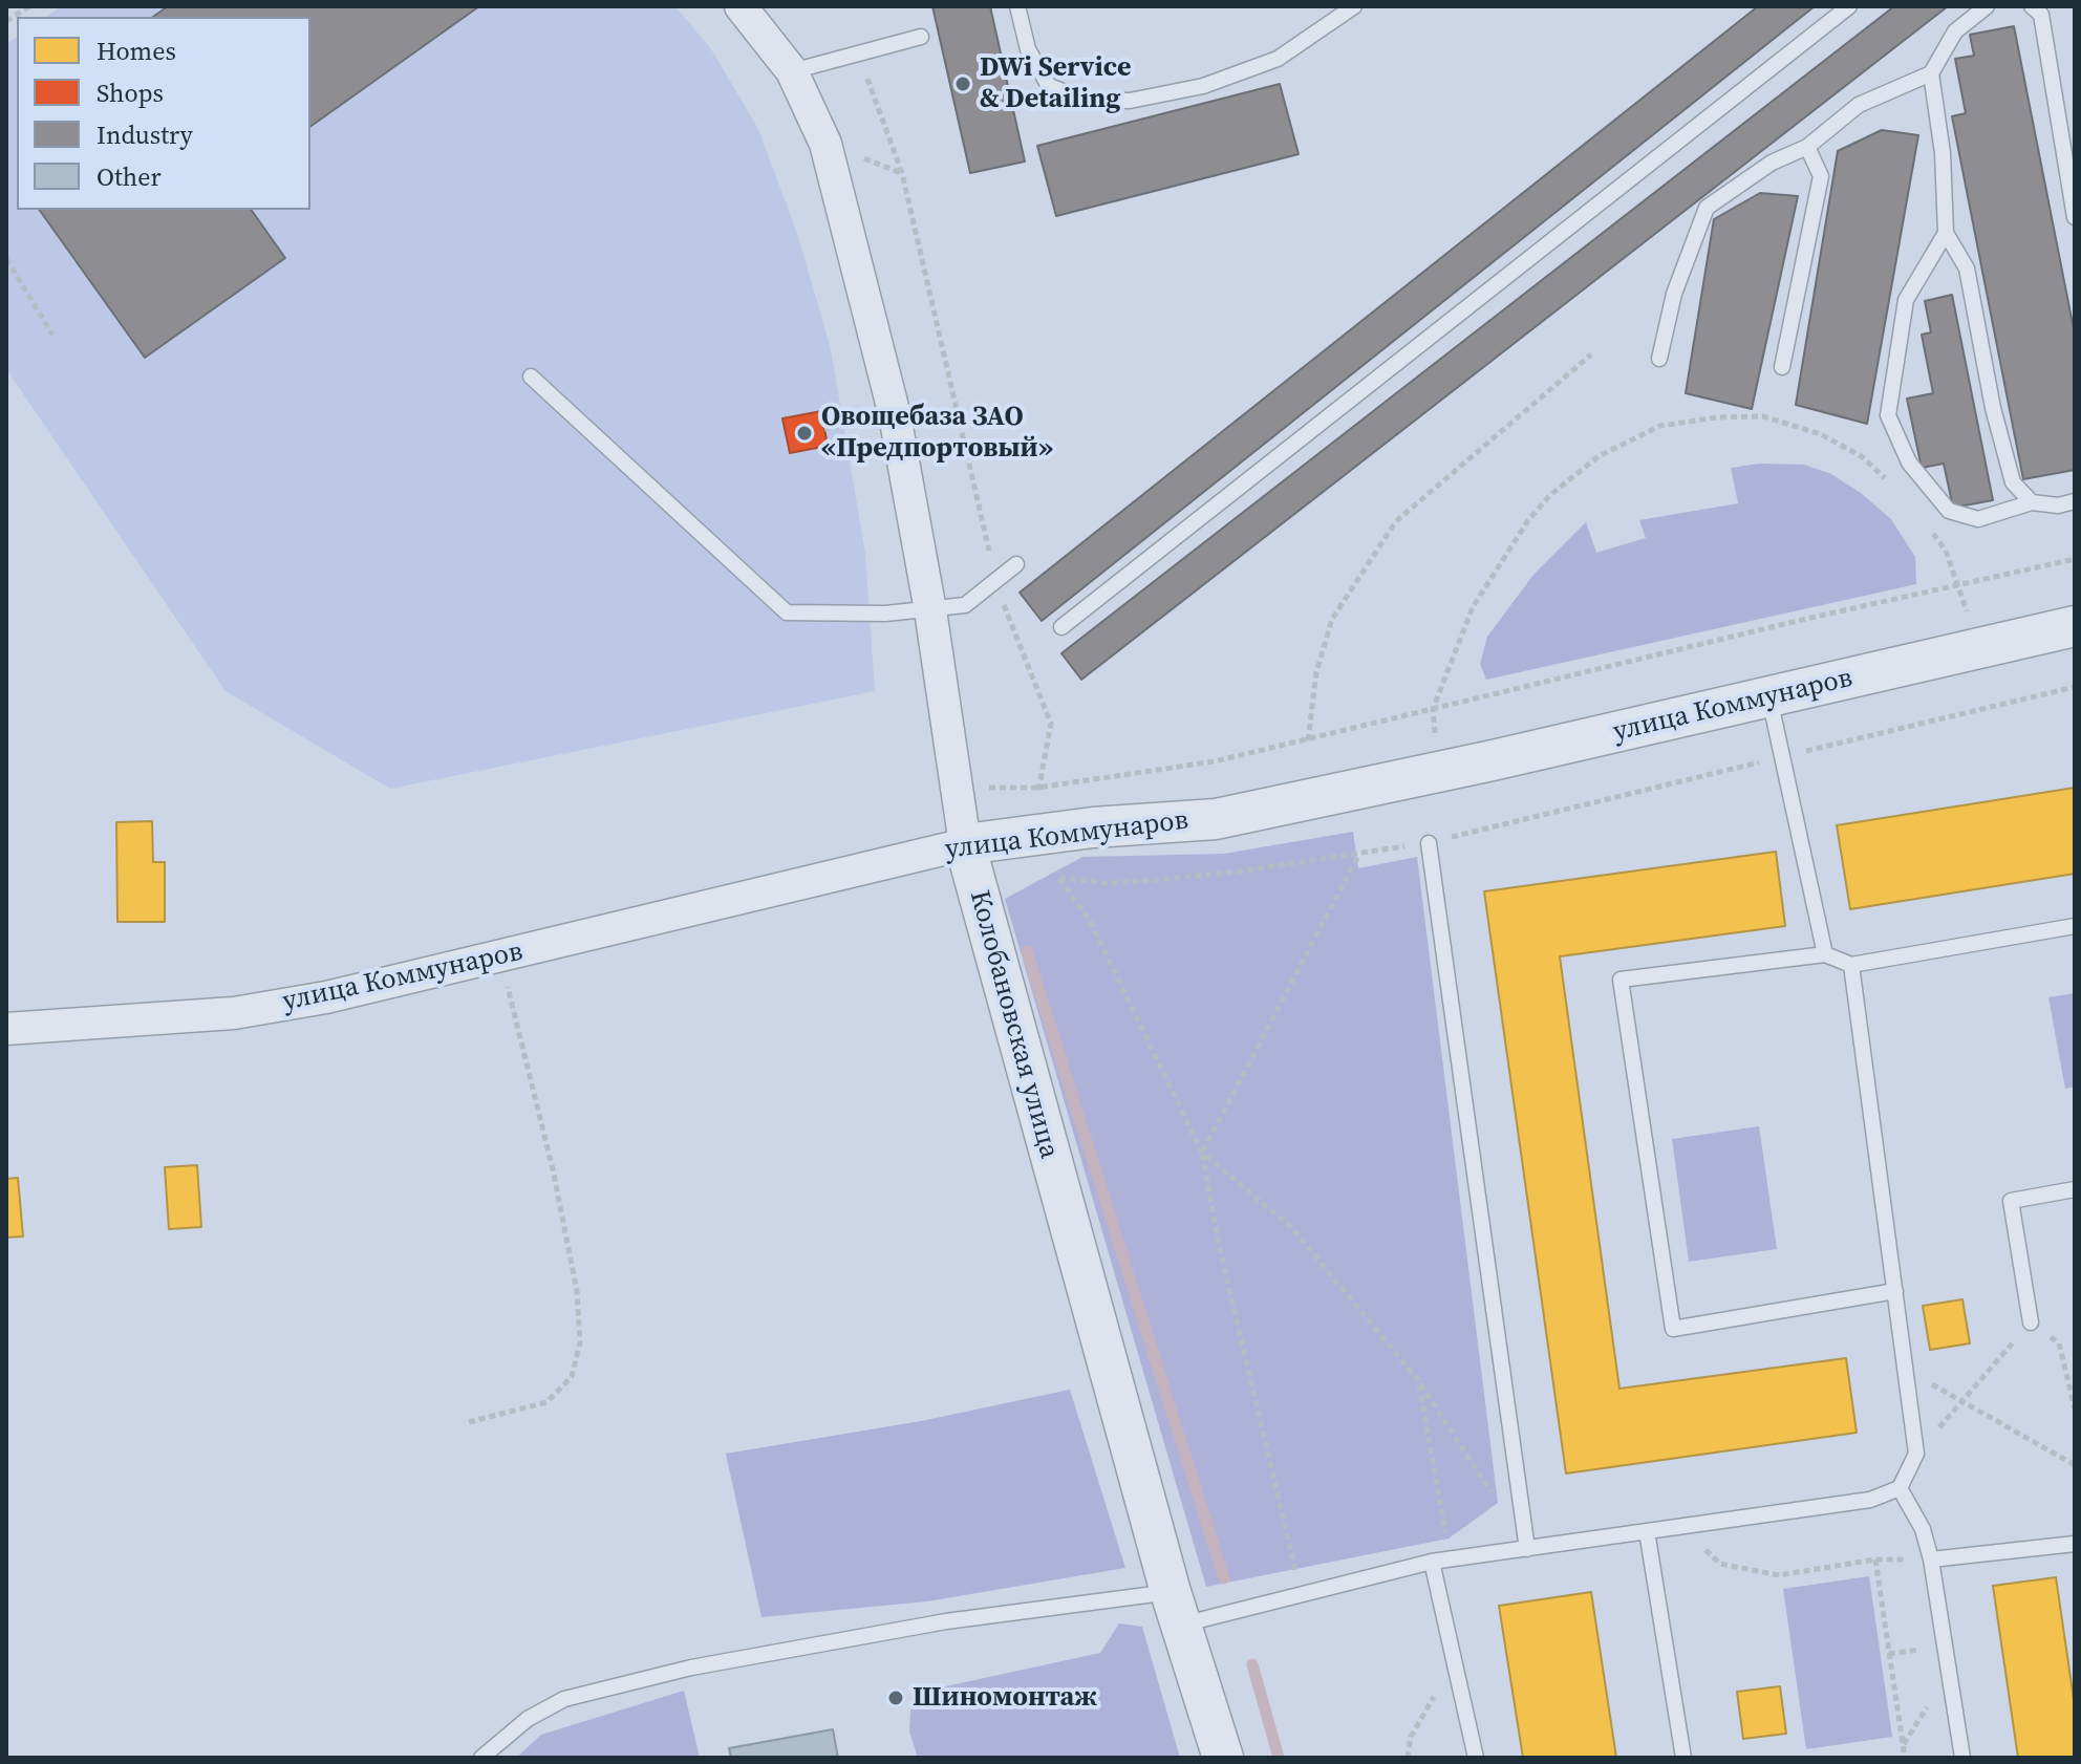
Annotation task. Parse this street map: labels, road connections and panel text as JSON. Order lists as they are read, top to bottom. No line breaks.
{"streets":{"street":["улица Коммунаров","Колобановская улица"]},"crossings":[["улица Коммунаров","Колобановская улица"]],"places":["DWi Service & Detailing","Овощебаза ЗАО «Предпортовый»","Шиномонтаж"],"legend":["Homes","Shops","Industry","Other"]}
